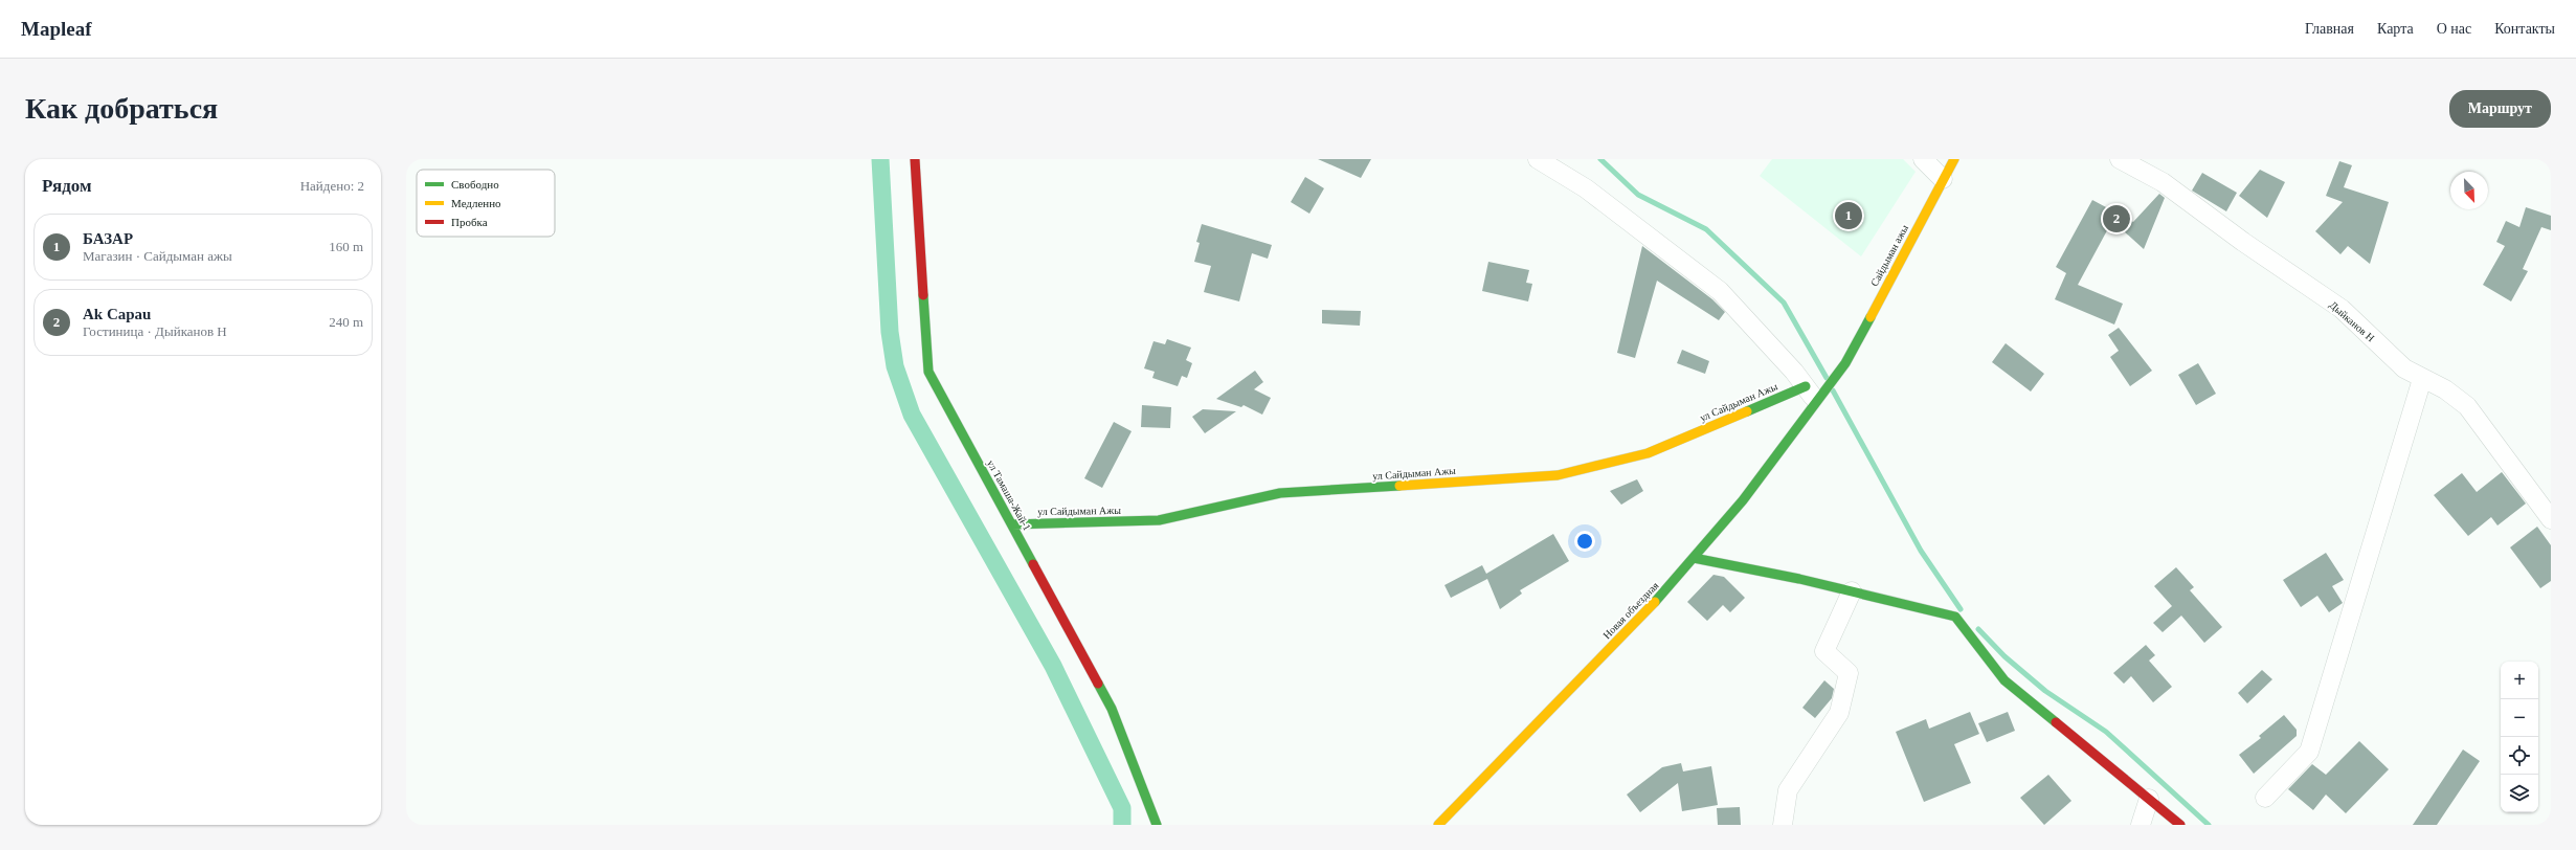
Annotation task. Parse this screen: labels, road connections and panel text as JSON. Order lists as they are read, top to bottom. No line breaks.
{"streets":{"street":["Сайдыман ажы","Дыйканов Н","ул Сайдыман Ажы","ул Тамаша-Жай-1","Новая объездная"]},"crossings":[["Сайдыман ажы","ул Сайдыман Ажы"],["Сайдыман ажы","Новая объездная"],["ул Сайдыман Ажы","ул Тамаша-Жай-1"],["ул Сайдыман Ажы","Новая объездная"]],"legend":["Свободно","Медленно","Пробка"],"north":"bottom right","page":{"header":"Mapleaf","nav":["Главная","Карта","О нас","Контакты"],"buttons":"Маршрут","title":"Как добраться","heading":["Рядом","Найдено: 2"],"pins":["1","2"],"list":[{"mark":"1","name":"БАЗАР","note":"Магазин · Сайдыман ажы","value":"160 m"},{"mark":"2","name":"Ak Capau","note":"Гостиница · Дыйканов Н","value":"240 m"}],"map_buttons":["+","−"]}}
